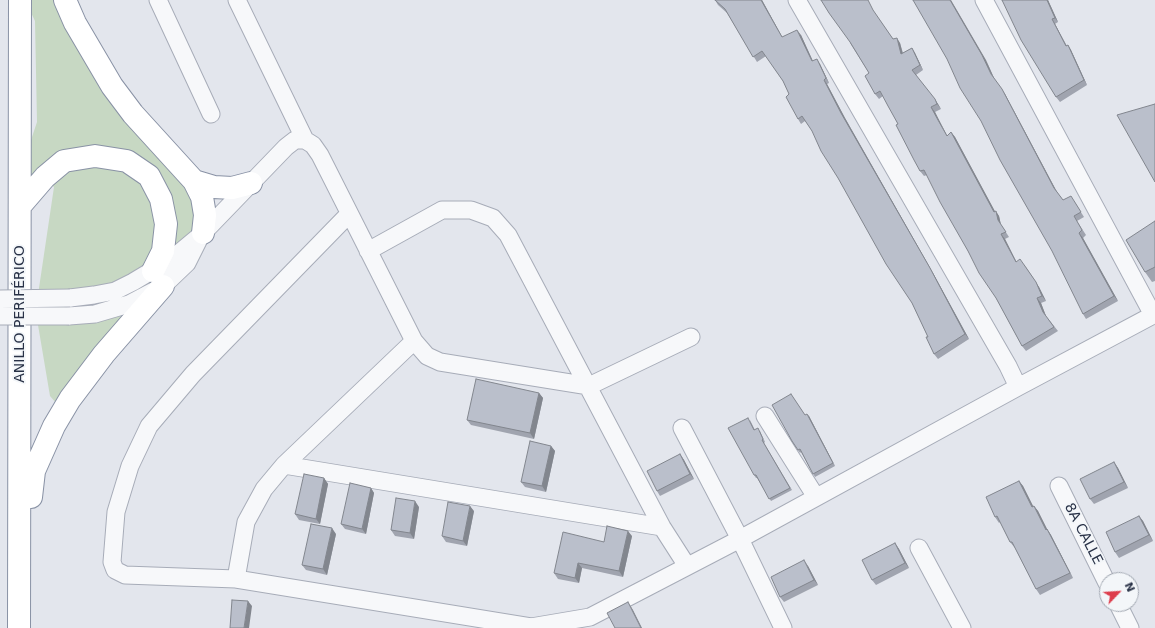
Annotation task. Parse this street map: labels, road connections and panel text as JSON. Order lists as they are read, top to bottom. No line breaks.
{"streets":{"highway":["ANILLO PERIFÉRICO"],"street":["8A CALLE"]},"north":"top right"}
